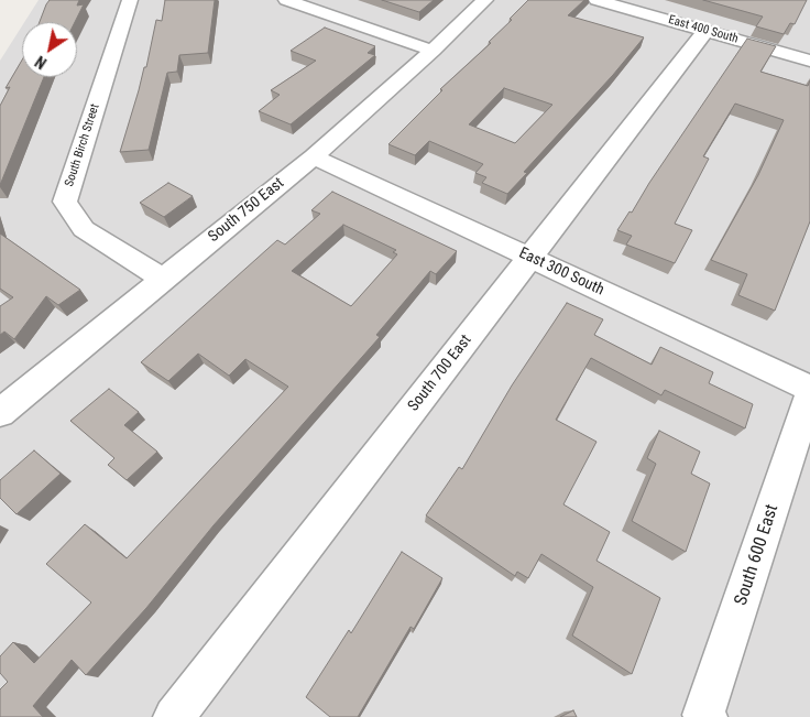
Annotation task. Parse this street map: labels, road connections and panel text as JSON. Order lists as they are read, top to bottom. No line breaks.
{"streets":{"street":["East 400 South","South Birch Street","South 750 East","East 300 South","South 700 East","South 600 East"]},"crossings":[["East 400 South","South 700 East"],["South Birch Street","South 750 East"],["South 750 East","East 300 South"],["East 300 South","South 700 East"]],"north":"bottom left"}
